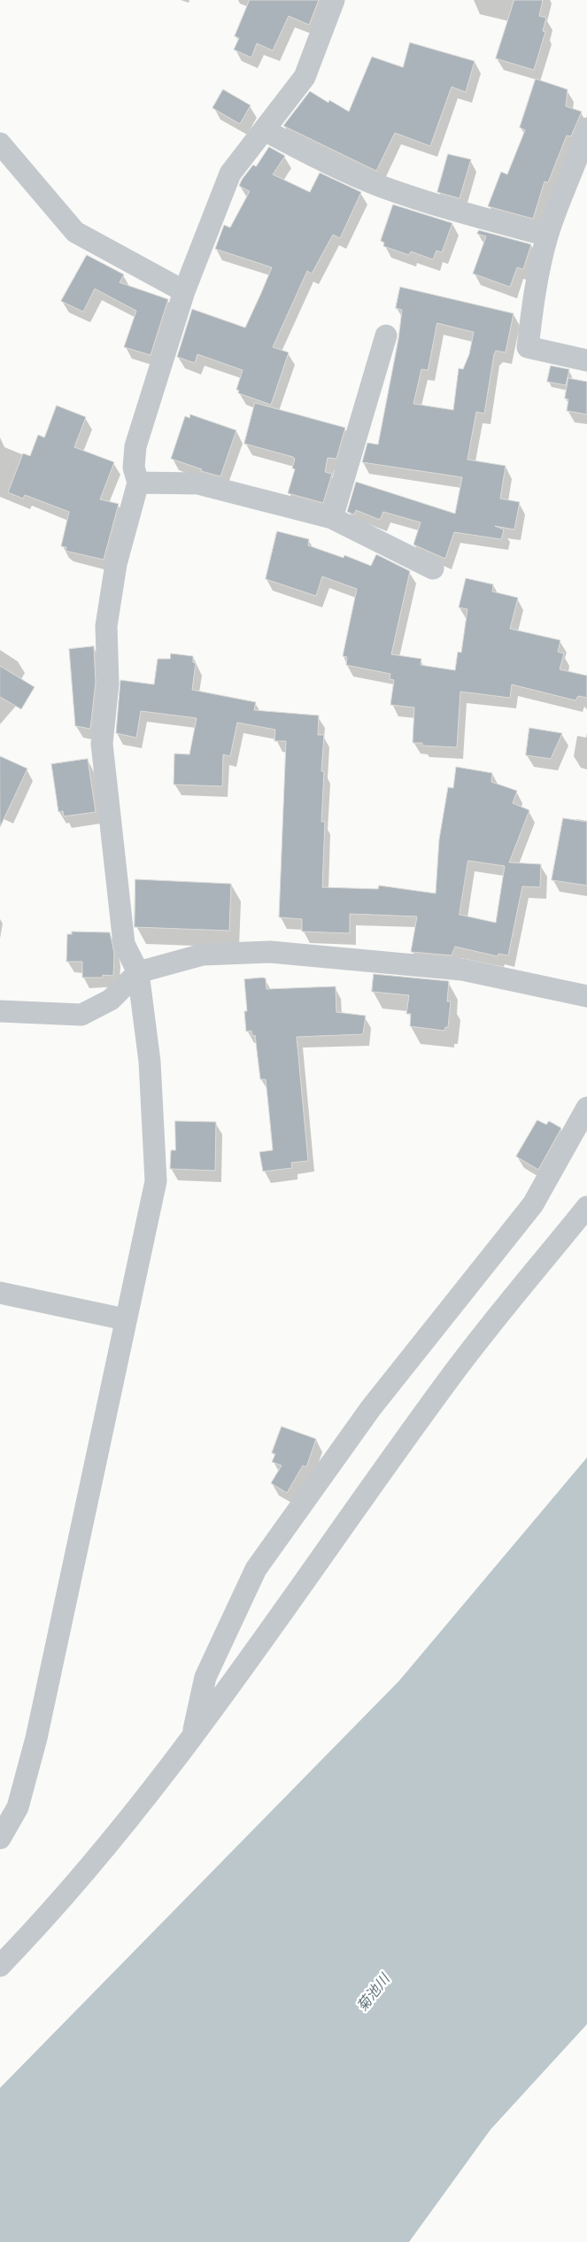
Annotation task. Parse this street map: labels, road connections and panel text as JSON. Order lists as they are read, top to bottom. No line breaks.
{"water":["菊池川"]}
